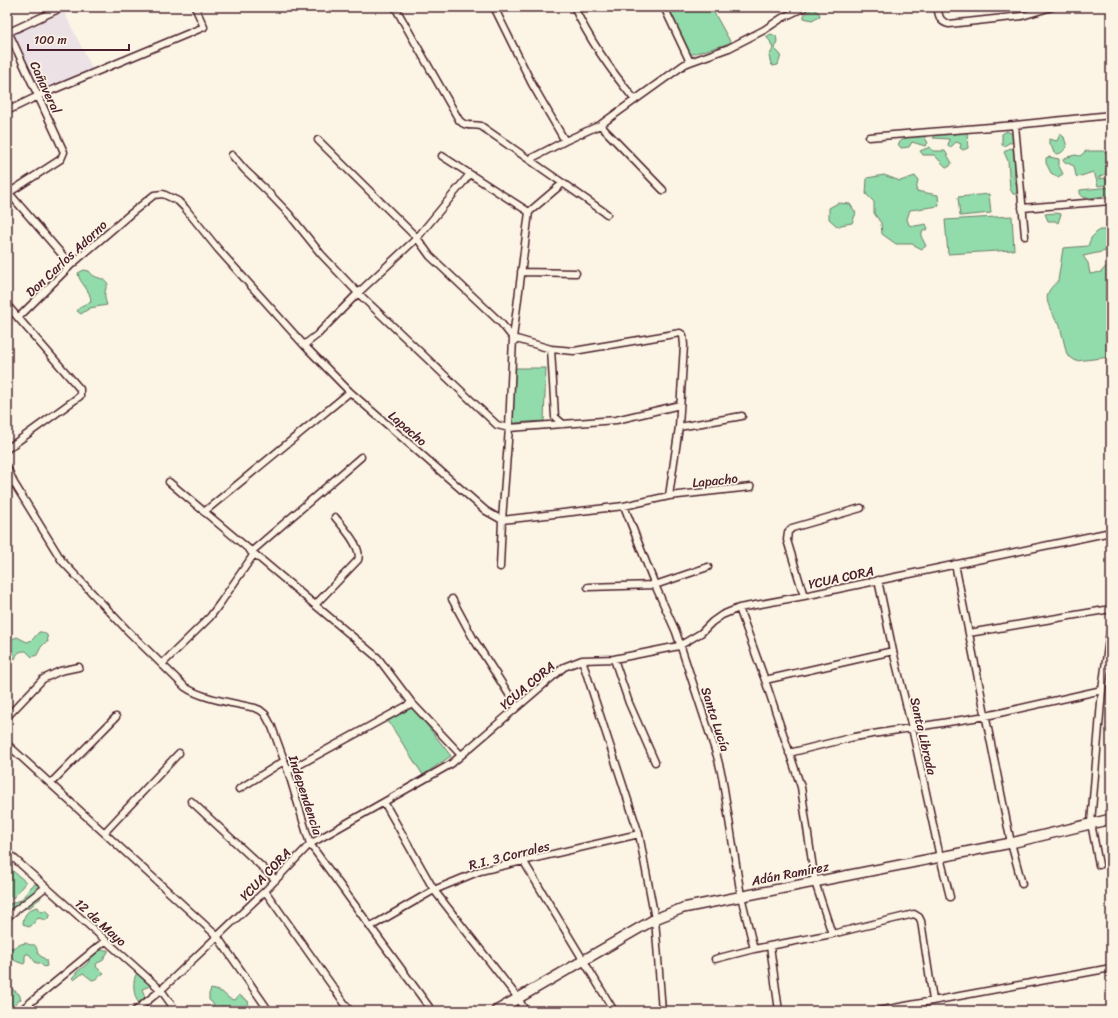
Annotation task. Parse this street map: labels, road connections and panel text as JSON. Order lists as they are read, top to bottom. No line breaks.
{"streets":{"street":["Cañaveral","Don Carlos Adorno","Lapacho","YCUA CORA","Santa Lucía","Santa Librada","Independencia","R.I. 3 Corrales","Adán Ramírez","12 de Mayo"]},"crossings":[["Don Carlos Adorno","Lapacho"],["Lapacho","Santa Lucía"],["YCUA CORA","Santa Lucía"],["YCUA CORA","Santa Librada"],["YCUA CORA","Independencia"],["YCUA CORA","12 de Mayo"],["Santa Lucía","Adán Ramírez"],["Santa Librada","Adán Ramírez"],["Independencia","R.I. 3 Corrales"]],"scale_bar":"100 m"}
